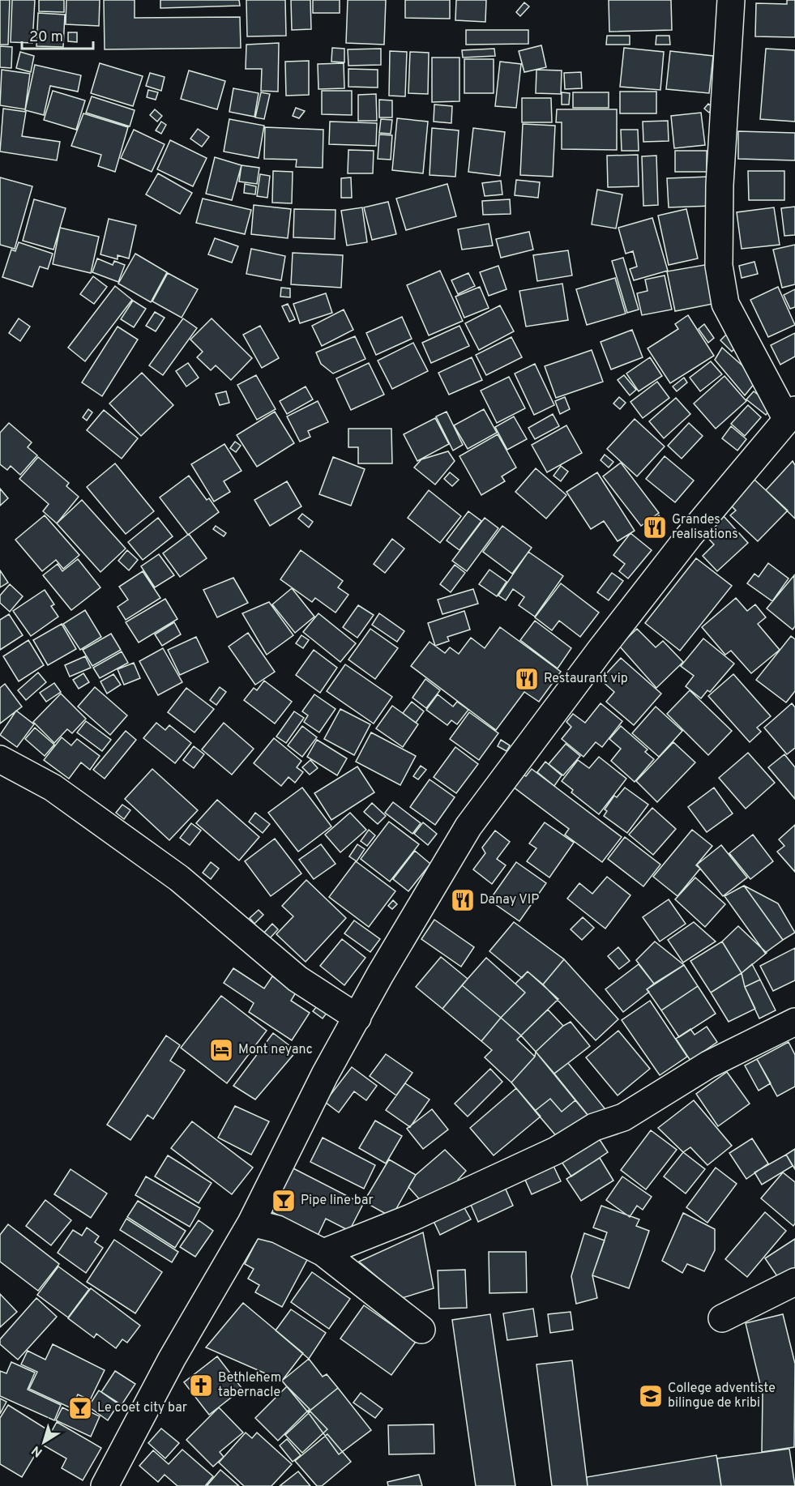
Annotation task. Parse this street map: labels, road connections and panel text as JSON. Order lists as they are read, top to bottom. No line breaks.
{"places":{"restaurant":["Grandes realisations","Restaurant vip","Danay VIP"],"hotel":["Mont neyanc"],"bar":["Pipe line bar","Le coet city bar"],"church":["Bethlehem tabernacle"],"school or university":["College adventiste bilingue de kribi"]},"scale_bar":"20 m","north":"bottom left"}
